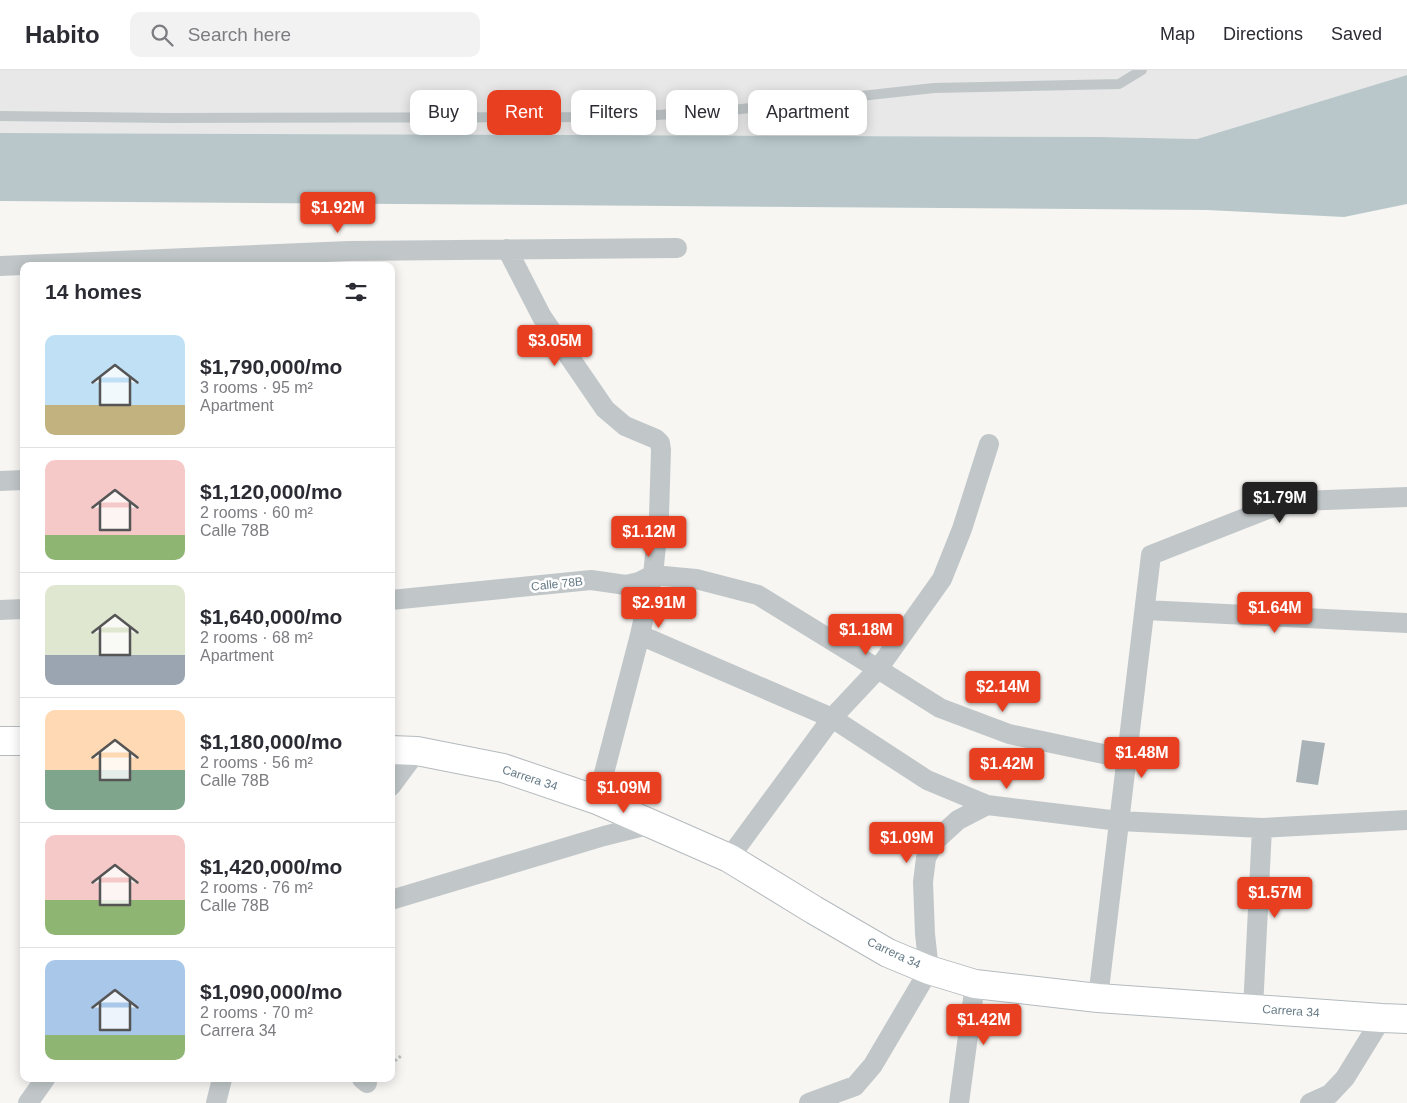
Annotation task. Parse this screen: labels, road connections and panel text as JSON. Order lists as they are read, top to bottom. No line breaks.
{"streets":{"main road":["Carrera 34"],"street":["Calle 78B"]},"page":{"header":"Habito","search":"Search here","nav":["Map","Directions","Saved"],"chip":["Buy","Rent","Filters","New","Apartment"],"price":["$1.92M","$3.05M","$1.79M","$1.12M","$2.91M","$1.64M","$1.18M","$2.14M","$1.48M","$1.42M","$1.09M","$1.09M","$1.57M","$1.42M"],"heading":"14 homes","list":[{"name":"$1,790,000/mo","note":"3 rooms · 95 m² · Apartment"},{"name":"$1,120,000/mo","note":"2 rooms · 60 m² · Calle 78B"},{"name":"$1,640,000/mo","note":"2 rooms · 68 m² · Apartment"},{"name":"$1,180,000/mo","note":"2 rooms · 56 m² · Calle 78B"},{"name":"$1,420,000/mo","note":"2 rooms · 76 m² · Calle 78B"},{"name":"$1,090,000/mo","note":"2 rooms · 70 m² · Carrera 34"}]}}
